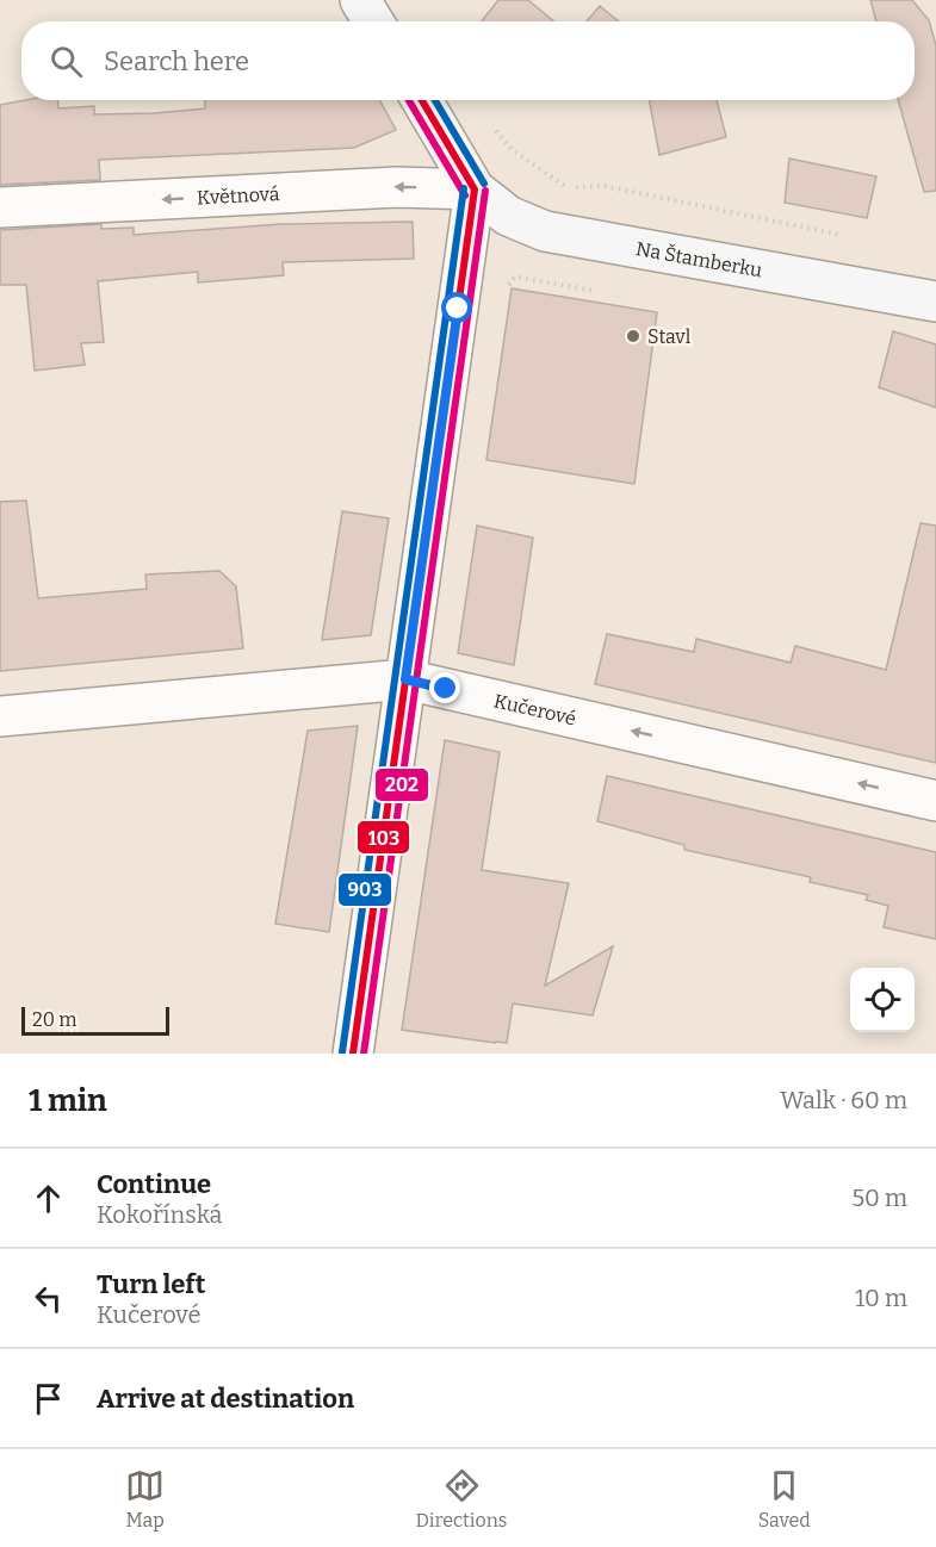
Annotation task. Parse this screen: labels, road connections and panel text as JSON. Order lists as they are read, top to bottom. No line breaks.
{"streets":{"street":["Květnová","Na Štamberku","Kučerové"]},"crossings":[["Květnová","Na Štamberku"]],"one_way":["Květnová","Kučerové"],"places":["Stavl"],"lines":["transit line 103","transit line 202","transit line 903"],"scale_bar":"20 m","page":{"search":"Search here","scale":"20 m","heading":["1 min","Walk · 60 m"],"list":[["Continue","Kokořínská","50 m"],["Turn left","Kučerové","10 m"],"Arrive at destination"],"nav":["Map","Directions","Saved"]}}
